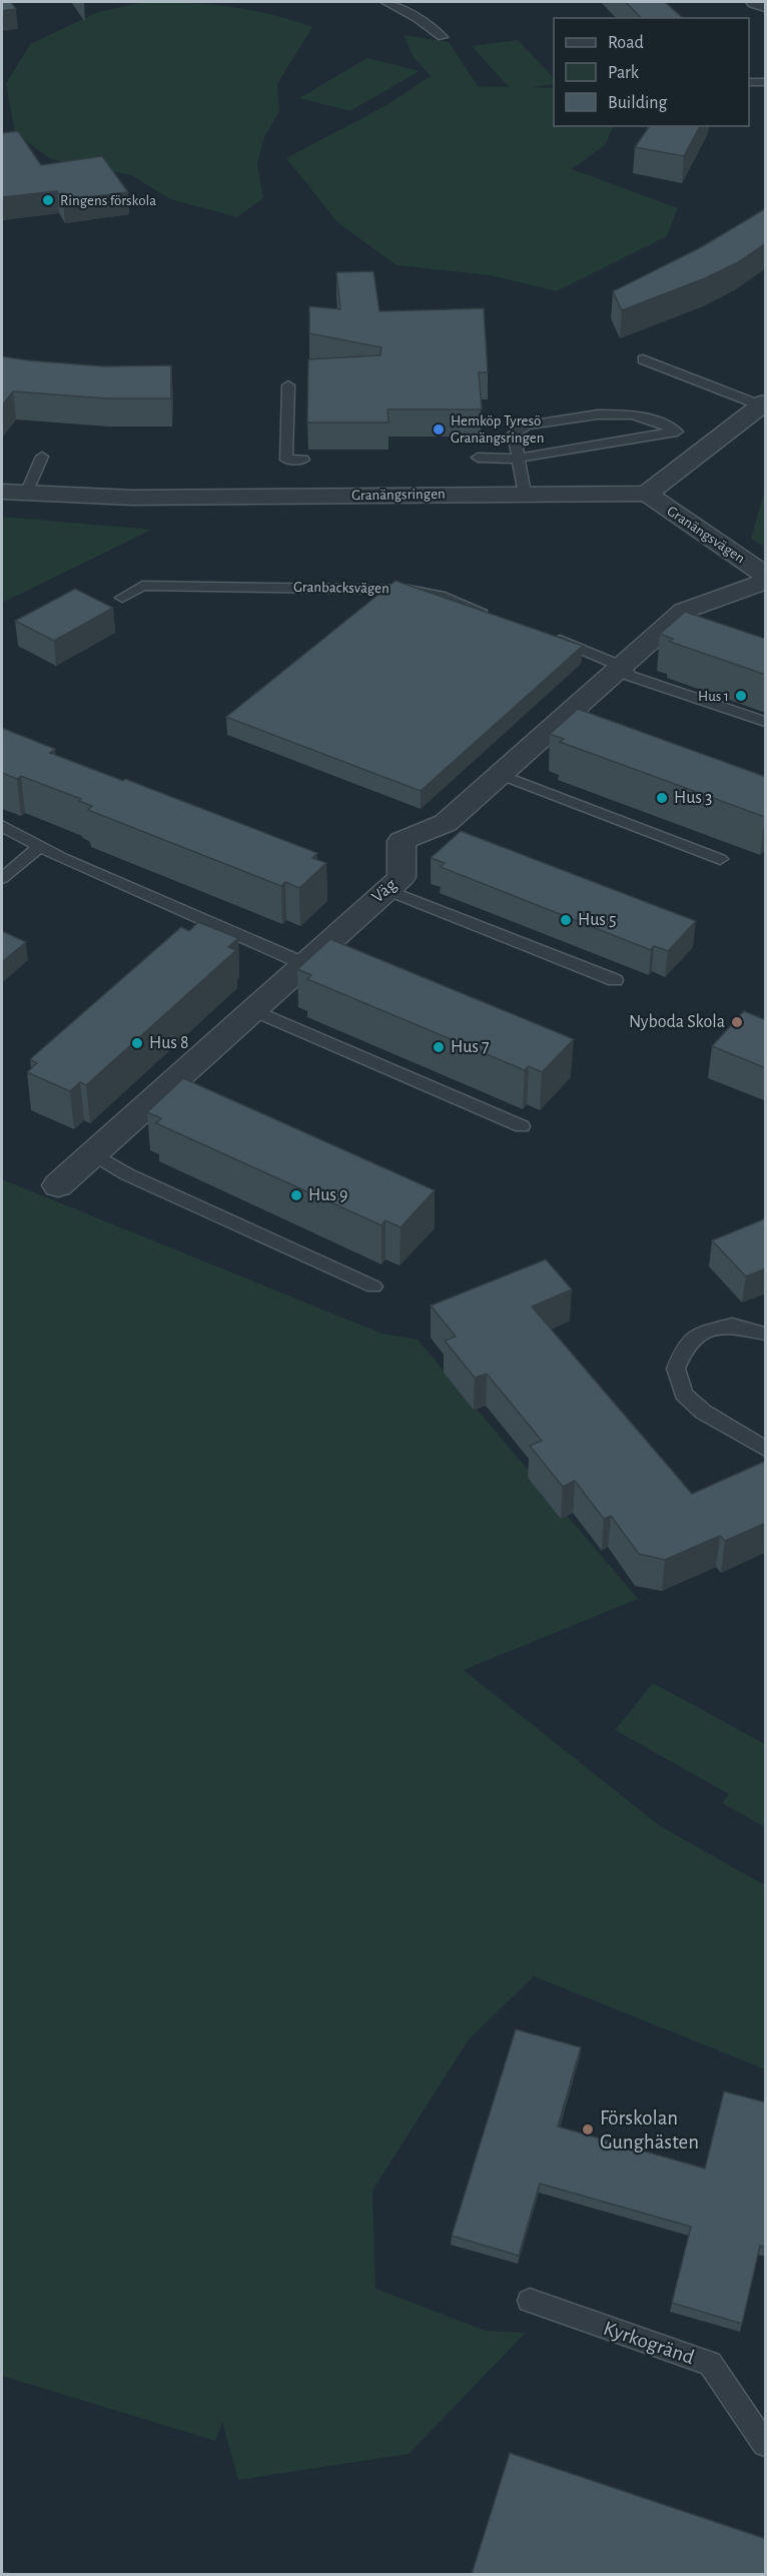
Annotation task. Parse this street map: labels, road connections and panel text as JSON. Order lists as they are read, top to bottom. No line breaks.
{"streets":{"street":["Granängsringen","Granängsvägen","Väg"],"lane":["Granbacksvägen","Kyrkogränd"]},"crossings":[["Granängsringen","Granängsvägen"]],"places":["Ringens förskola","Hemköp Tyresö Granängsringen","Hus 1","Hus 3","Hus 5","Nyboda Skola","Hus 8","Hus 7","Hus 9","Förskolan Gunghästen"],"legend":["Road","Park","Building"]}
